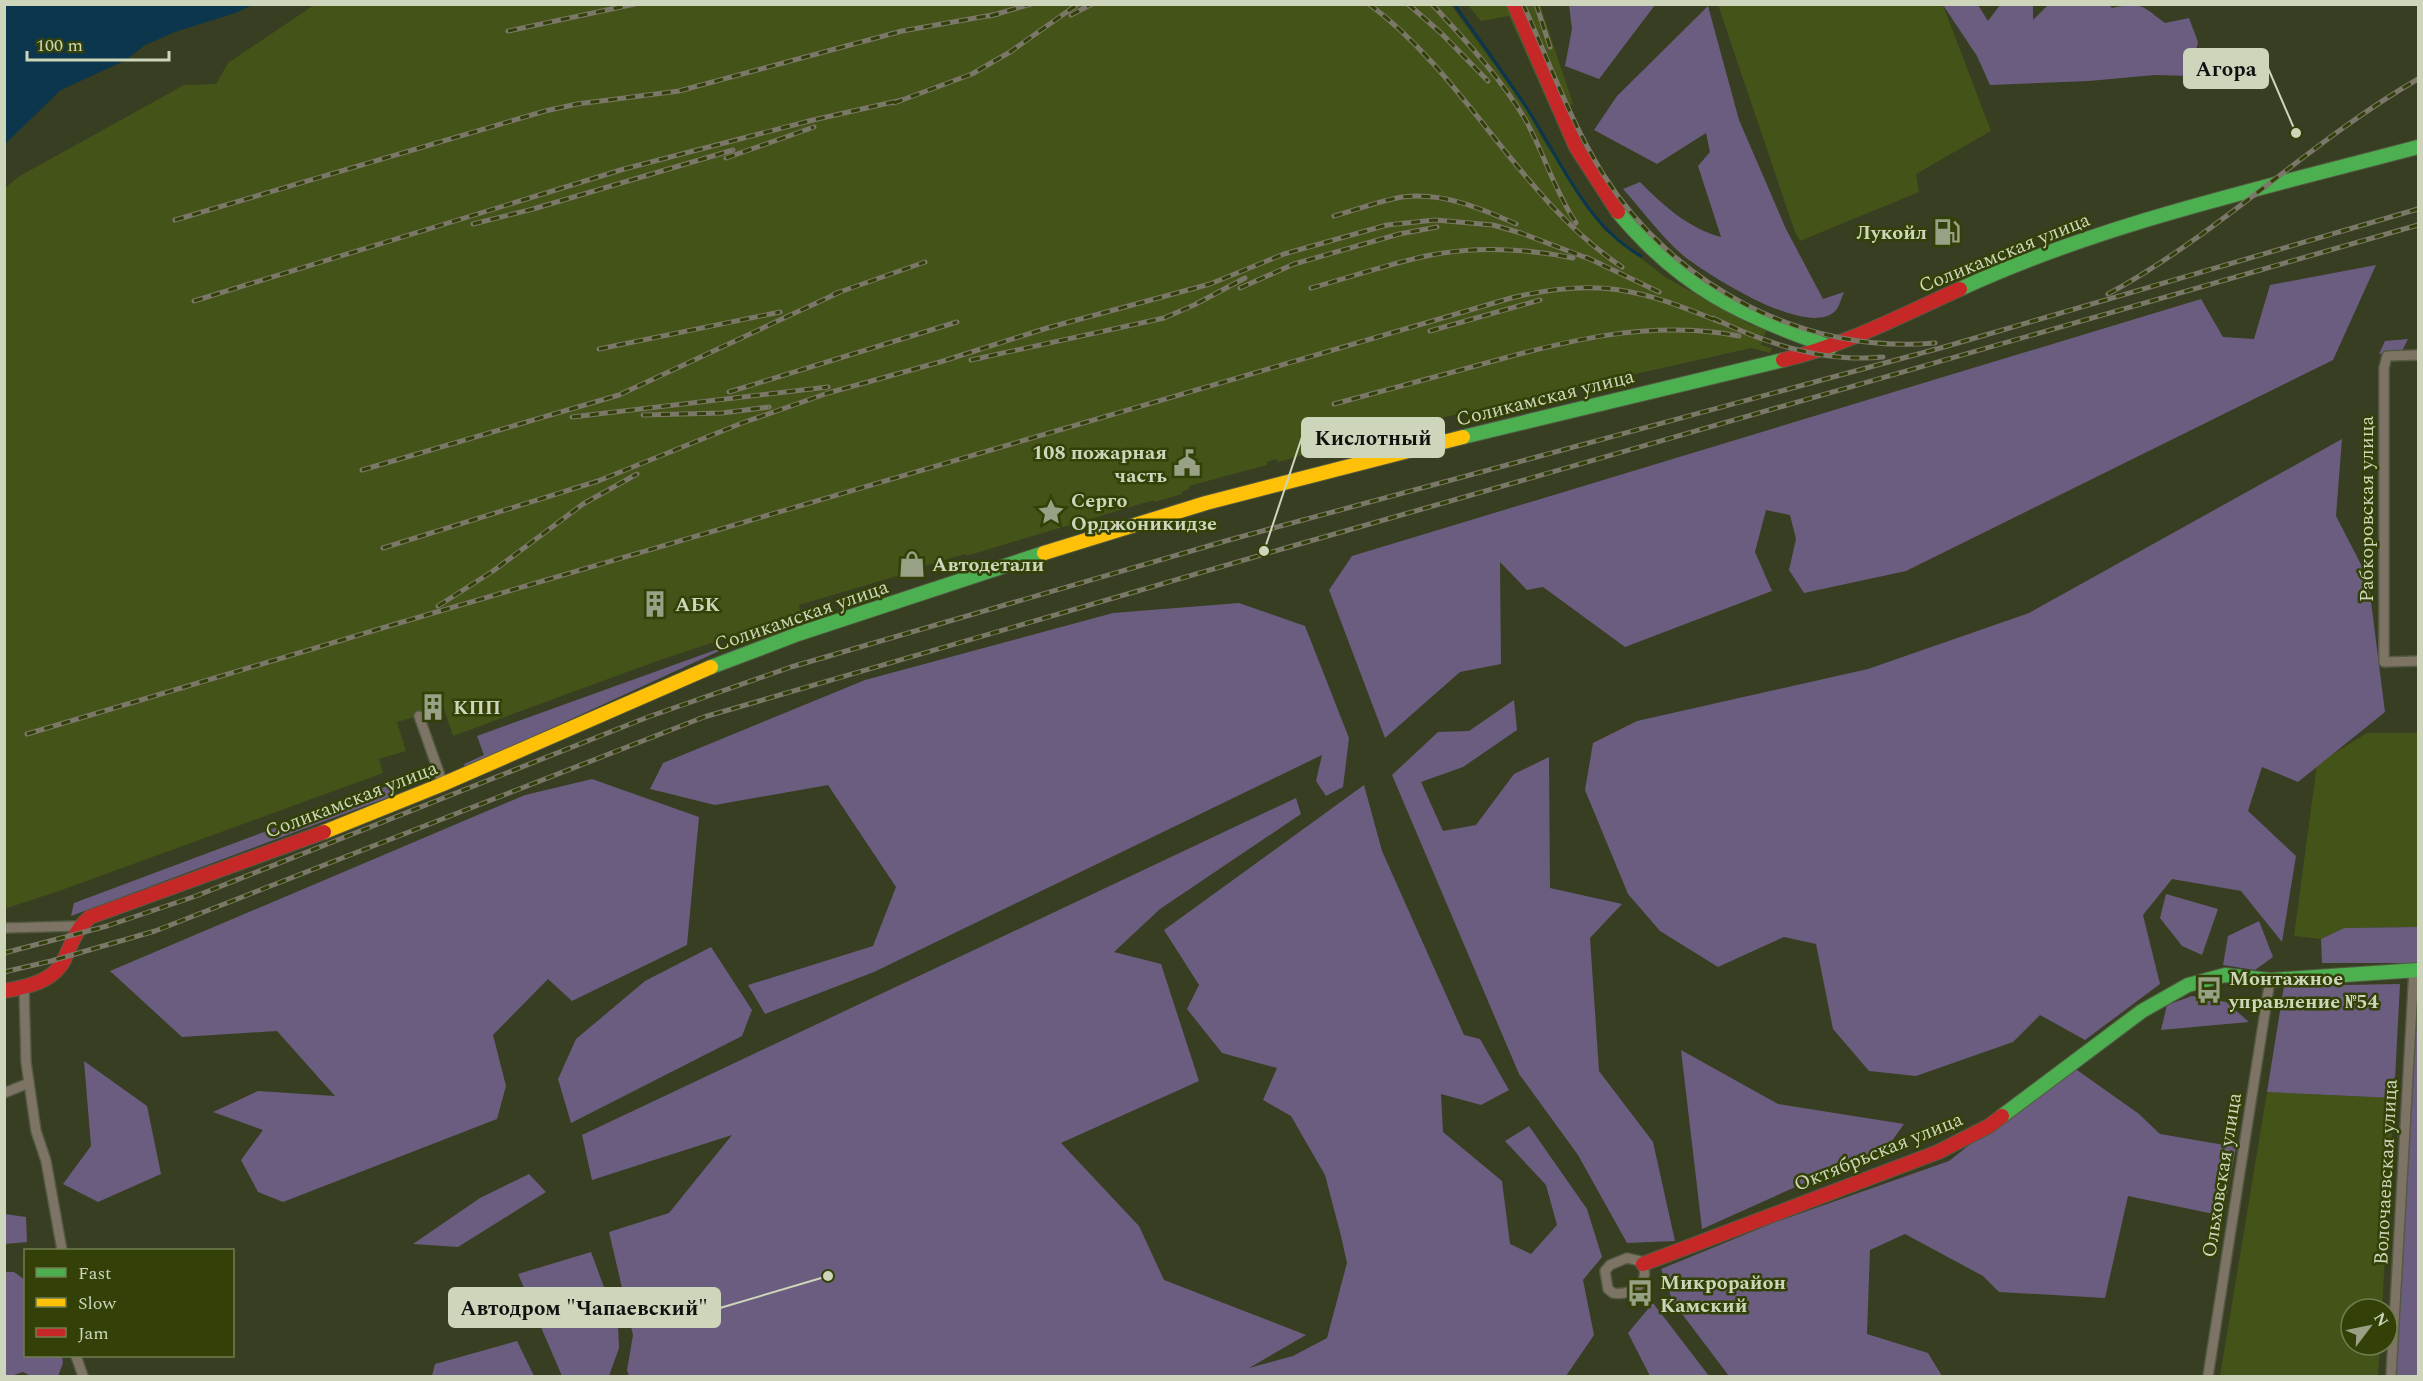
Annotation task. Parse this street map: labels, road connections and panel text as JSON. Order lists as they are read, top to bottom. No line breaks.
{"streets":{"main road":["Соликамская улица","Октябрьская улица"],"street":["Рабкоровская улица","Волочаевская улица","Ольховская улица"]},"crossings":[["Октябрьская улица","Волочаевская улица"],["Октябрьская улица","Ольховская улица"]],"places":{"other":["Агора","Кислотный","Автодром \"Чапаевский\""],"fuel station":["Лукойл"],"public building":["108 пожарная часть"],"place":["Серго Орджоникидзе"],"shop":["Автодетали"],"building":["АБК","КПП"],"bus stop":["Монтажное управление №54","Микрорайон Камский"]},"legend":["Fast","Slow","Jam"],"scale_bar":"100 m","north":"top right"}
